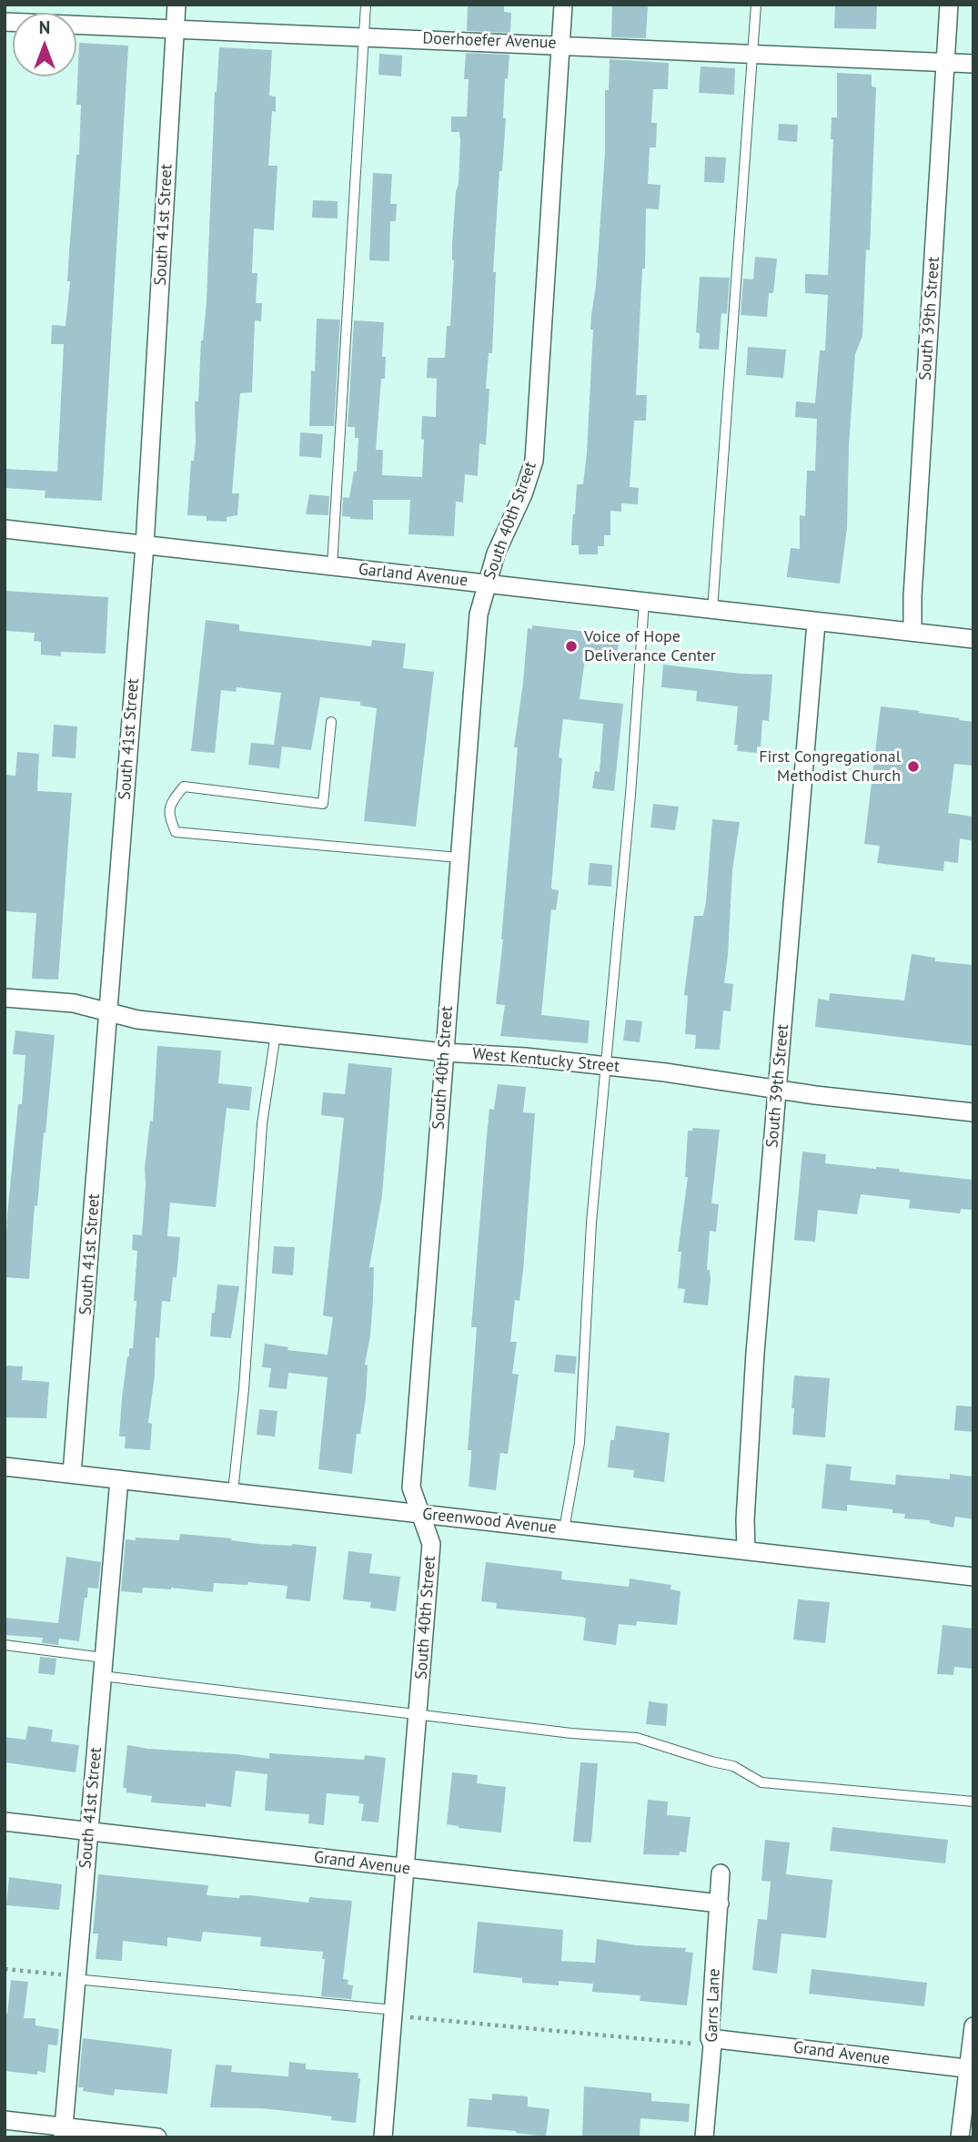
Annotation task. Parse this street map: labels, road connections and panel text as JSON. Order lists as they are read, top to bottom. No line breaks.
{"streets":{"street":["Doerhoefer Avenue","South 41st Street","South 39th Street","South 40th Street","Garland Avenue","West Kentucky Street","Greenwood Avenue","Grand Avenue","Garrs Lane"]},"crossings":[["Doerhoefer Avenue","South 41st Street"],["Doerhoefer Avenue","South 39th Street"],["Doerhoefer Avenue","South 40th Street"],["South 41st Street","Garland Avenue"],["South 41st Street","West Kentucky Street"],["South 41st Street","Greenwood Avenue"],["South 41st Street","Grand Avenue"],["South 39th Street","Garland Avenue"],["South 39th Street","West Kentucky Street"],["South 39th Street","Greenwood Avenue"],["South 40th Street","Garland Avenue"],["South 40th Street","West Kentucky Street"],["South 40th Street","Greenwood Avenue"],["South 40th Street","Grand Avenue"],["Grand Avenue","Garrs Lane"]],"places":["Voice of Hope Deliverance Center","First Congregational Methodist Church"],"north":"top"}
